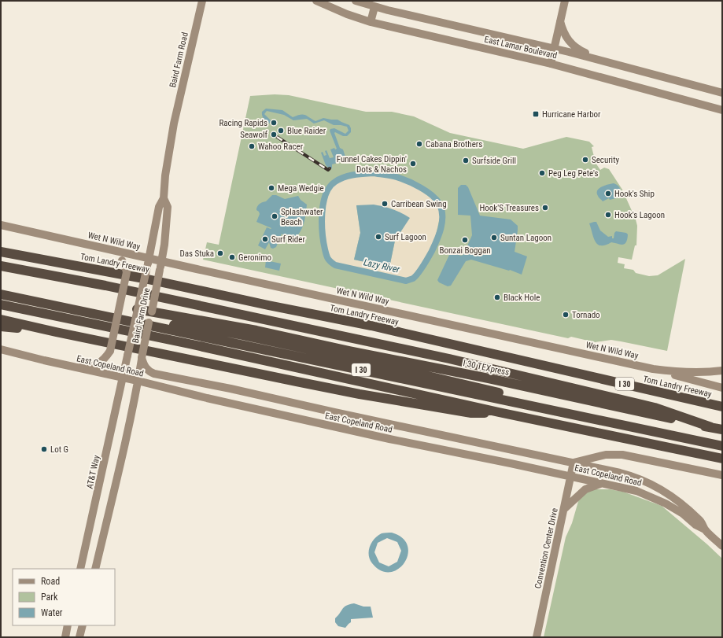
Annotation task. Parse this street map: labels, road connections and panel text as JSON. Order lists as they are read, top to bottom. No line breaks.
{"streets":{"highway":["Tom Landry Freeway","I 30 TEXpress","I 30"],"main road":["East Lamar Boulevard","Baird Farm Road","Wet N Wild Way","Baird Farm Drive","East Copeland Road","AT&T Way","Convention Center Drive"]},"crossings":[["Baird Farm Road","Baird Farm Drive"],["Wet N Wild Way","Baird Farm Drive"],["Baird Farm Drive","East Copeland Road"],["Baird Farm Drive","AT&T Way"],["East Copeland Road","AT&T Way"],["East Copeland Road","Convention Center Drive"]],"water":["Lazy River"],"places":{"transit":["Hurricane Harbor"],"other":["Racing Rapids","Blue Raider","Seawolf","Cabana Brothers","Wahoo Racer","Security","Surfside Grill","Funnel Cakes Dippin' Dots & Nachos","Peg Leg Pete's","Mega Wedgie","Hook's Ship","Carribean Swing","Hook'S Treasures","Hook's Lagoon","Splashwater Beach","Surf Lagoon","Suntan Lagoon","Surf Rider","Bonzai Boggan","Das Stuka","Geronimo","Black Hole","Tornado","Lot G"]},"legend":["Road","Park","Water"]}
